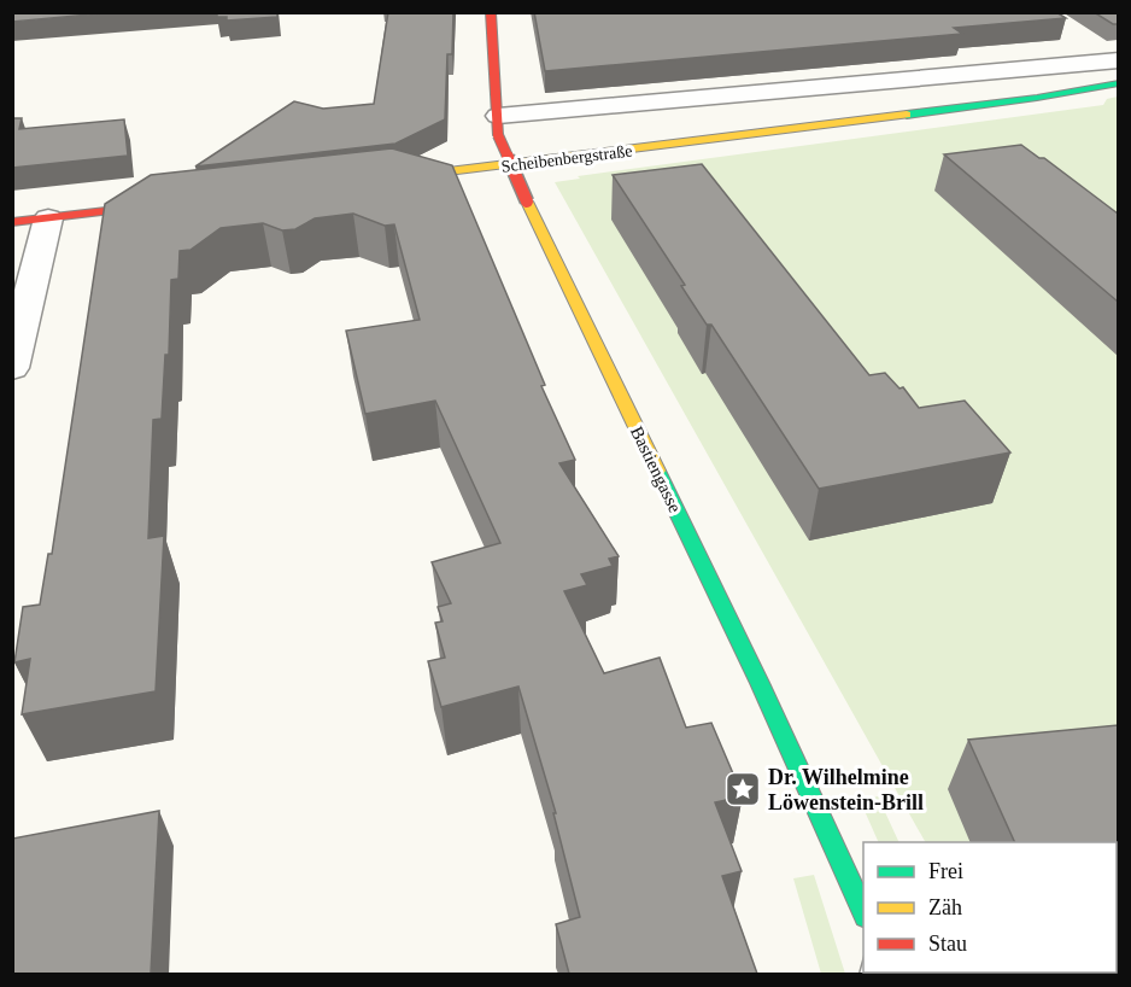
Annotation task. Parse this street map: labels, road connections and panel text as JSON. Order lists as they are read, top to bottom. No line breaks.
{"streets":{"street":["Scheibenbergstraße","Bastiengasse"]},"places":{"place":["Dr. Wilhelmine Löwenstein-Brill"]},"legend":["Frei","Zäh","Stau"]}
